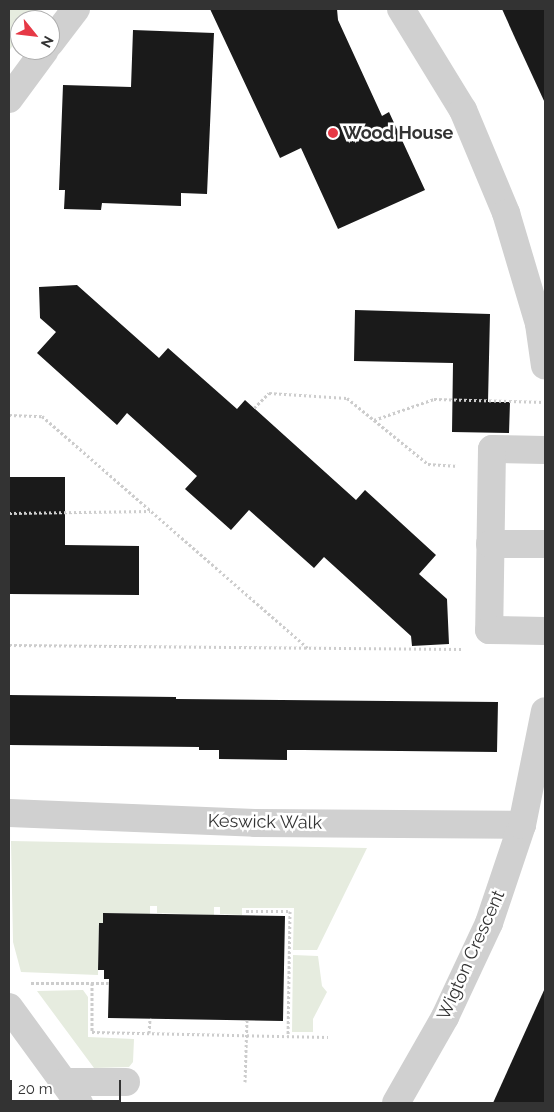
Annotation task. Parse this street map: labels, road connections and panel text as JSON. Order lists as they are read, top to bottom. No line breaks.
{"streets":{"street":["Keswick Walk","Wigton Crescent"]},"crossings":[["Keswick Walk","Wigton Crescent"]],"places":["Wood House"],"scale_bar":"20 m","north":"bottom right"}
